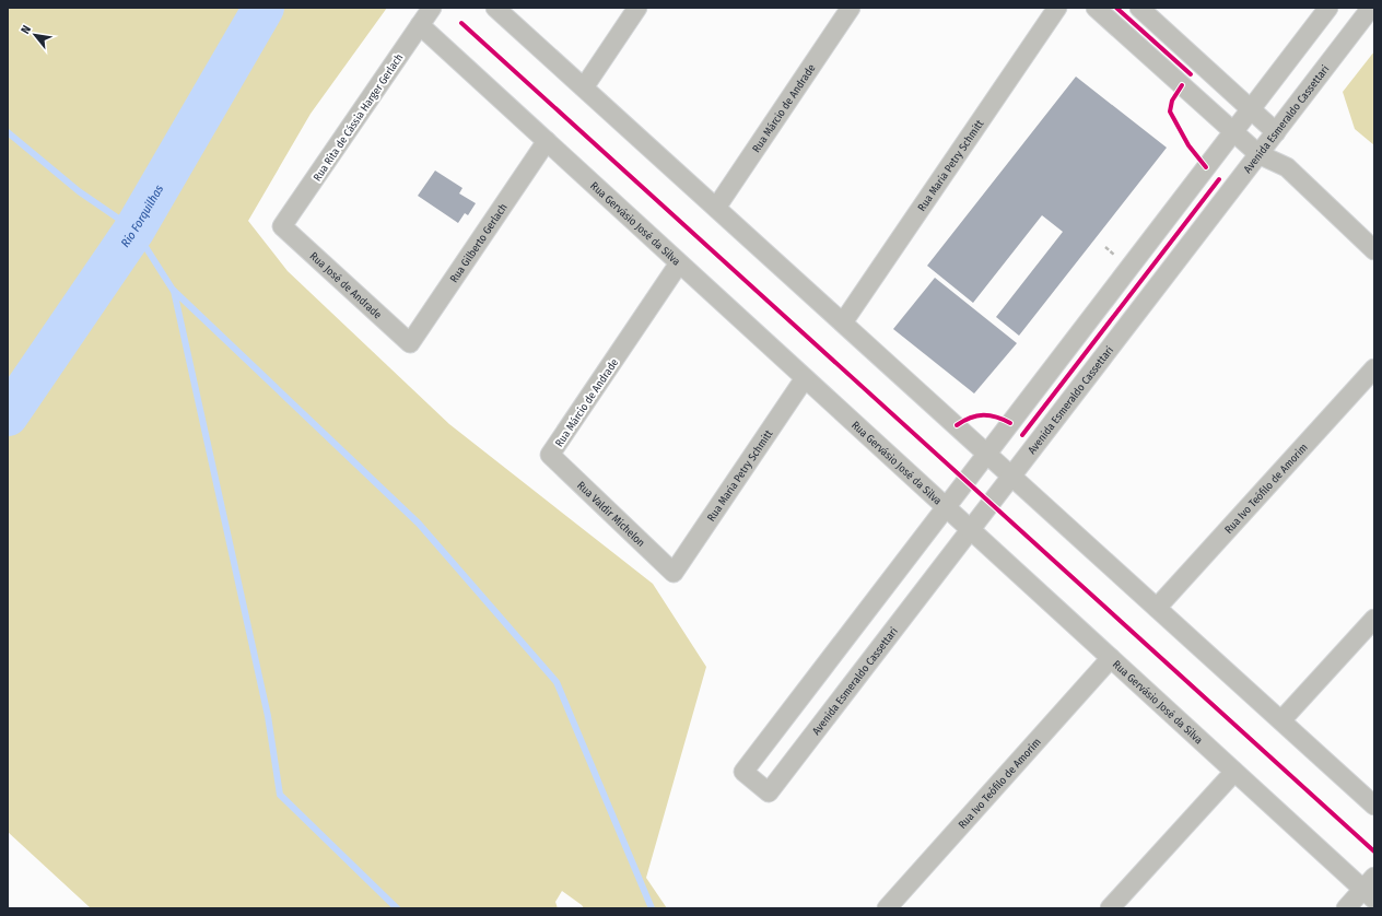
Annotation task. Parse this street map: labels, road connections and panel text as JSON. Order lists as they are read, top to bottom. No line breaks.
{"streets":{"street":["Rua Márcio de Andrade","Rua Rita de Cássia Harger Gerlach","Avenida Esmeraldo Cassettari","Rua Maria Petry Schmitt","Rua Gervásio José da Silva","Rua Gilberto Gerlach","Rua José de Andrade","Rua Ivo Teófilo de Amorim","Rua Valdir Michelon"]},"crossings":[["Rua Márcio de Andrade","Rua Gervásio José da Silva"],["Rua Márcio de Andrade","Rua Valdir Michelon"],["Rua Rita de Cássia Harger Gerlach","Rua Gervásio José da Silva"],["Rua Rita de Cássia Harger Gerlach","Rua José de Andrade"],["Avenida Esmeraldo Cassettari","Rua Gervásio José da Silva"],["Rua Maria Petry Schmitt","Rua Gervásio José da Silva"],["Rua Maria Petry Schmitt","Rua Valdir Michelon"],["Rua Gervásio José da Silva","Rua Gilberto Gerlach"],["Rua Gervásio José da Silva","Rua Ivo Teófilo de Amorim"],["Rua Gilberto Gerlach","Rua José de Andrade"]],"water":["Rio Forquilhas"],"north":"top left"}
